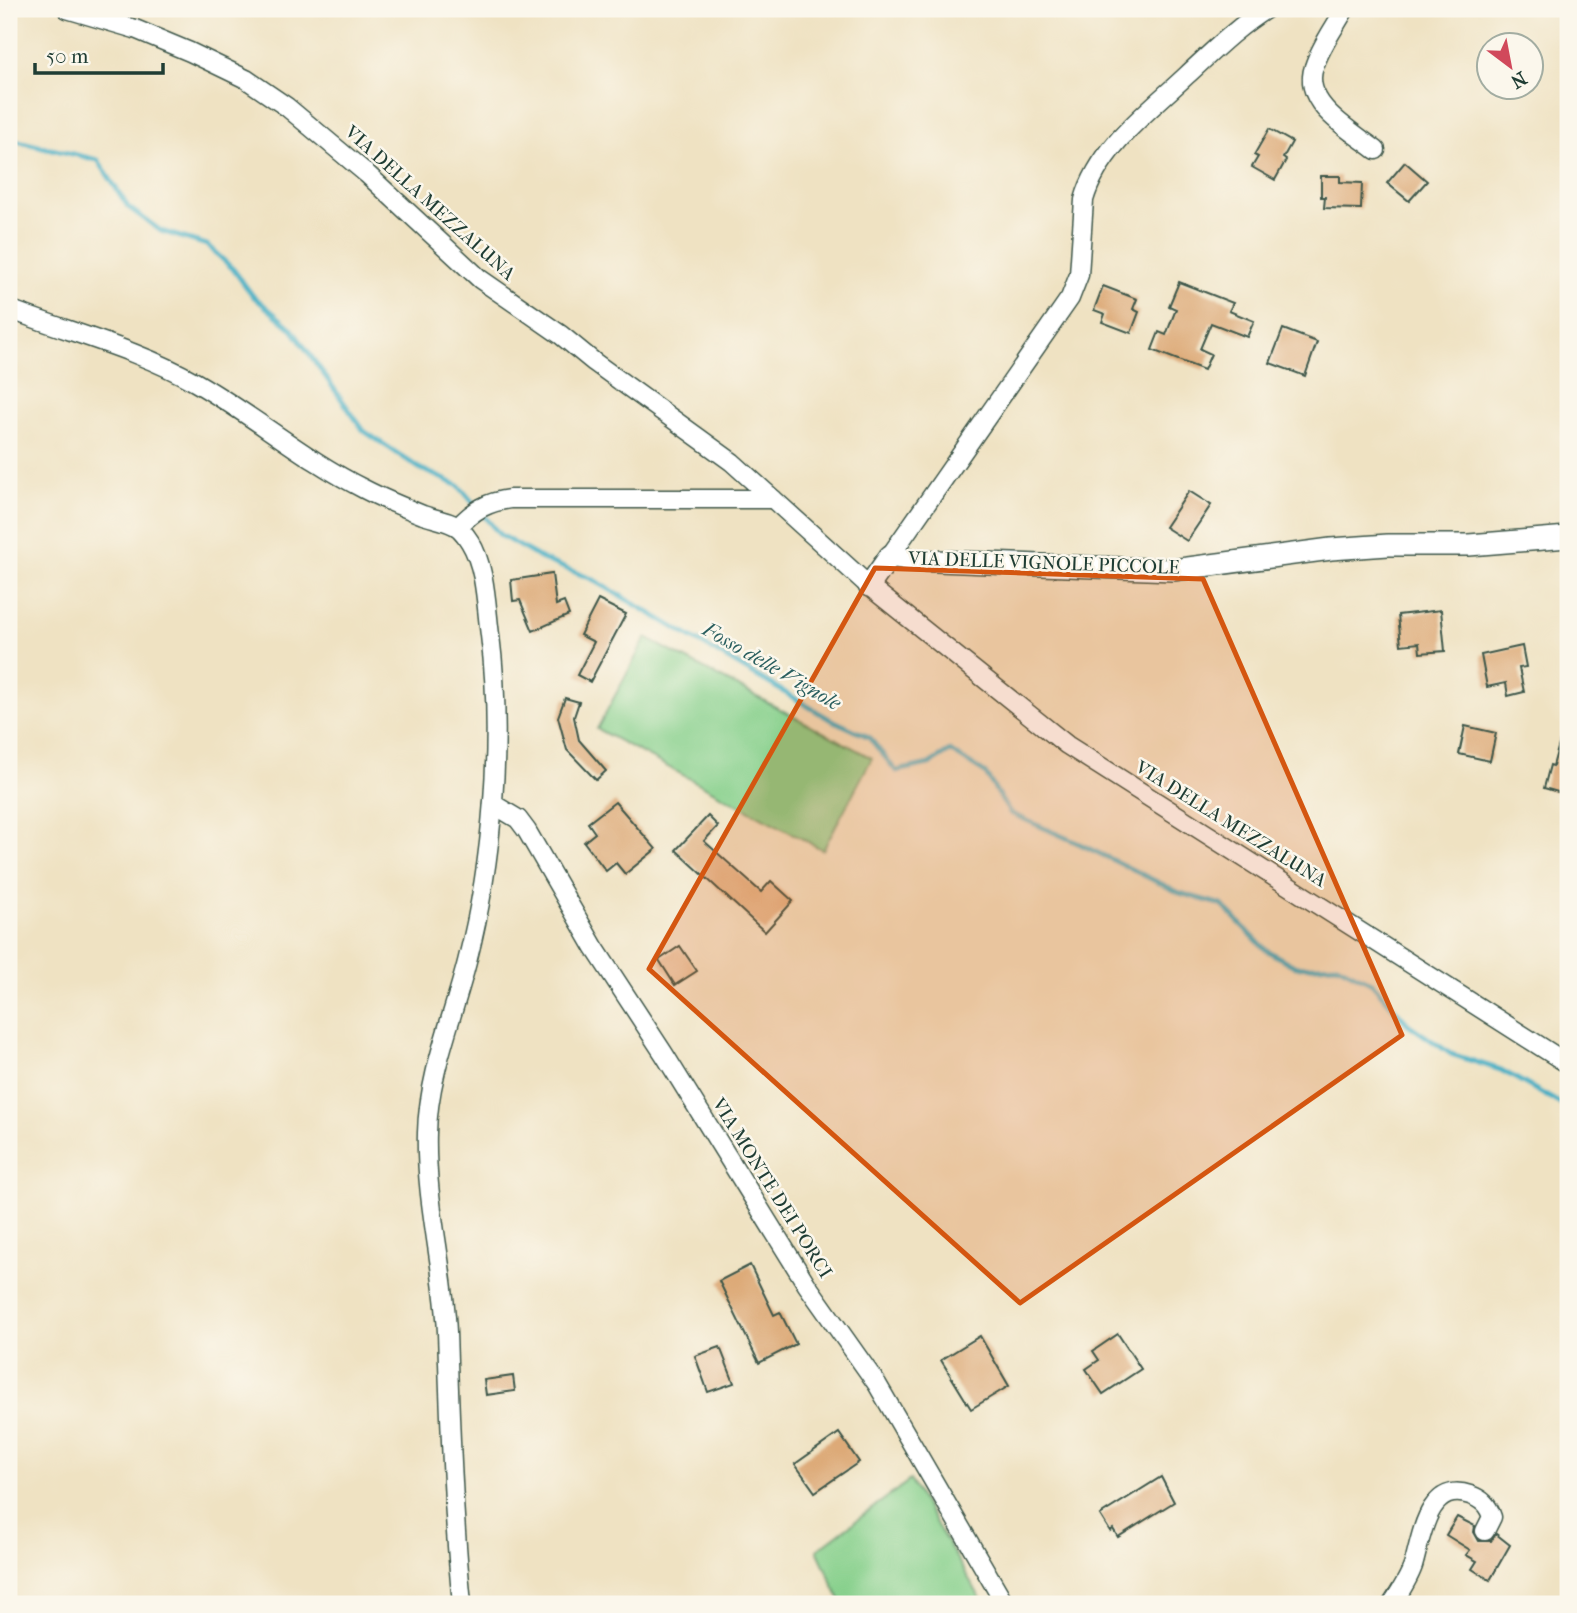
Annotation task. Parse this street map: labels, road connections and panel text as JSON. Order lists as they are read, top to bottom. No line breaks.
{"streets":{"street":["VIA DELLA MEZZALUNA","VIA DELLE VIGNOLE PICCOLE","VIA MONTE DEI PORCI"]},"crossings":[["VIA DELLA MEZZALUNA","VIA DELLE VIGNOLE PICCOLE"]],"water":["Fosso delle Vignole"],"scale_bar":"50 m","north":"bottom right"}
